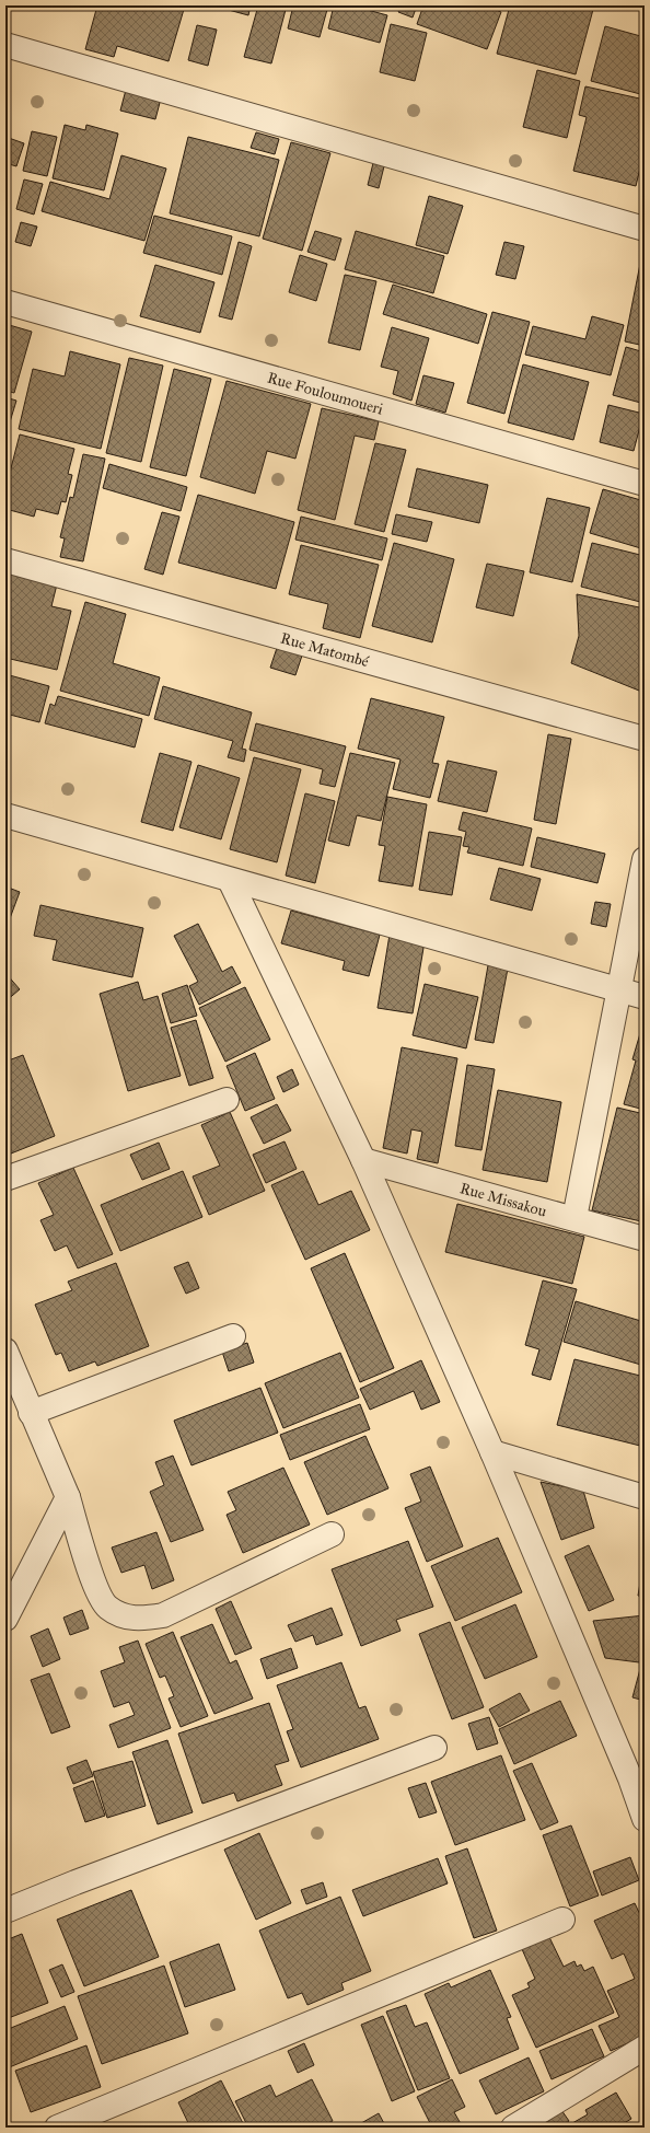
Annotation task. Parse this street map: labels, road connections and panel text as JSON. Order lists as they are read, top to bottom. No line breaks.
{"streets":{"street":["Rue Fouloumoueri","Rue Matombé","Rue Missakou"]}}
